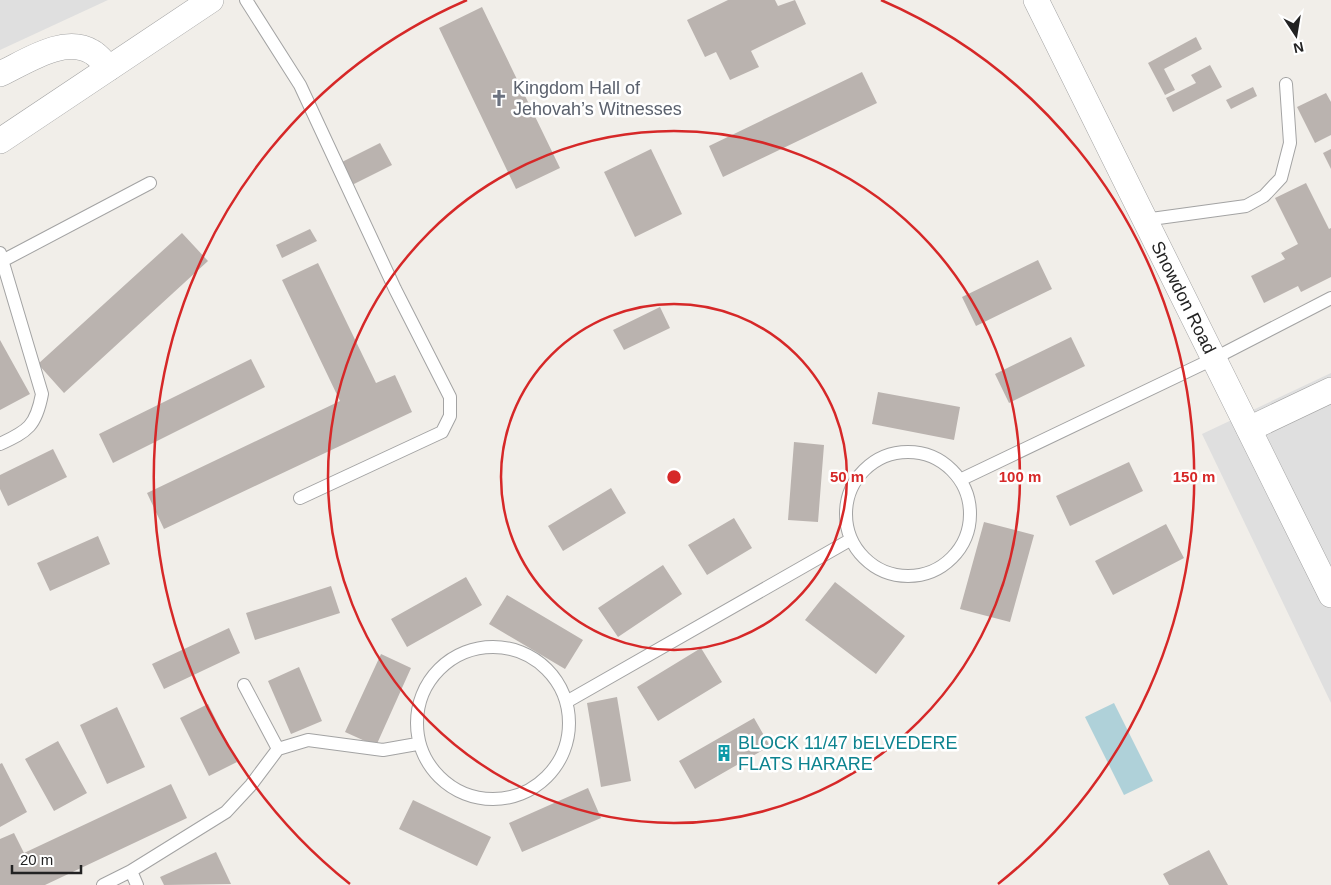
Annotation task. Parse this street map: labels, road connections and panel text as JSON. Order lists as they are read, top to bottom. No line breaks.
{"streets":{"street":["Snowdon Road"]},"places":{"church":["Kingdom Hall of Jehovah’s Witnesses"],"building":["BLOCK 11/47 bELVEDERE FLATS HARARE"]},"scale_bar":"20 m","north":"bottom","rings":["50 m","100 m","150 m"]}
